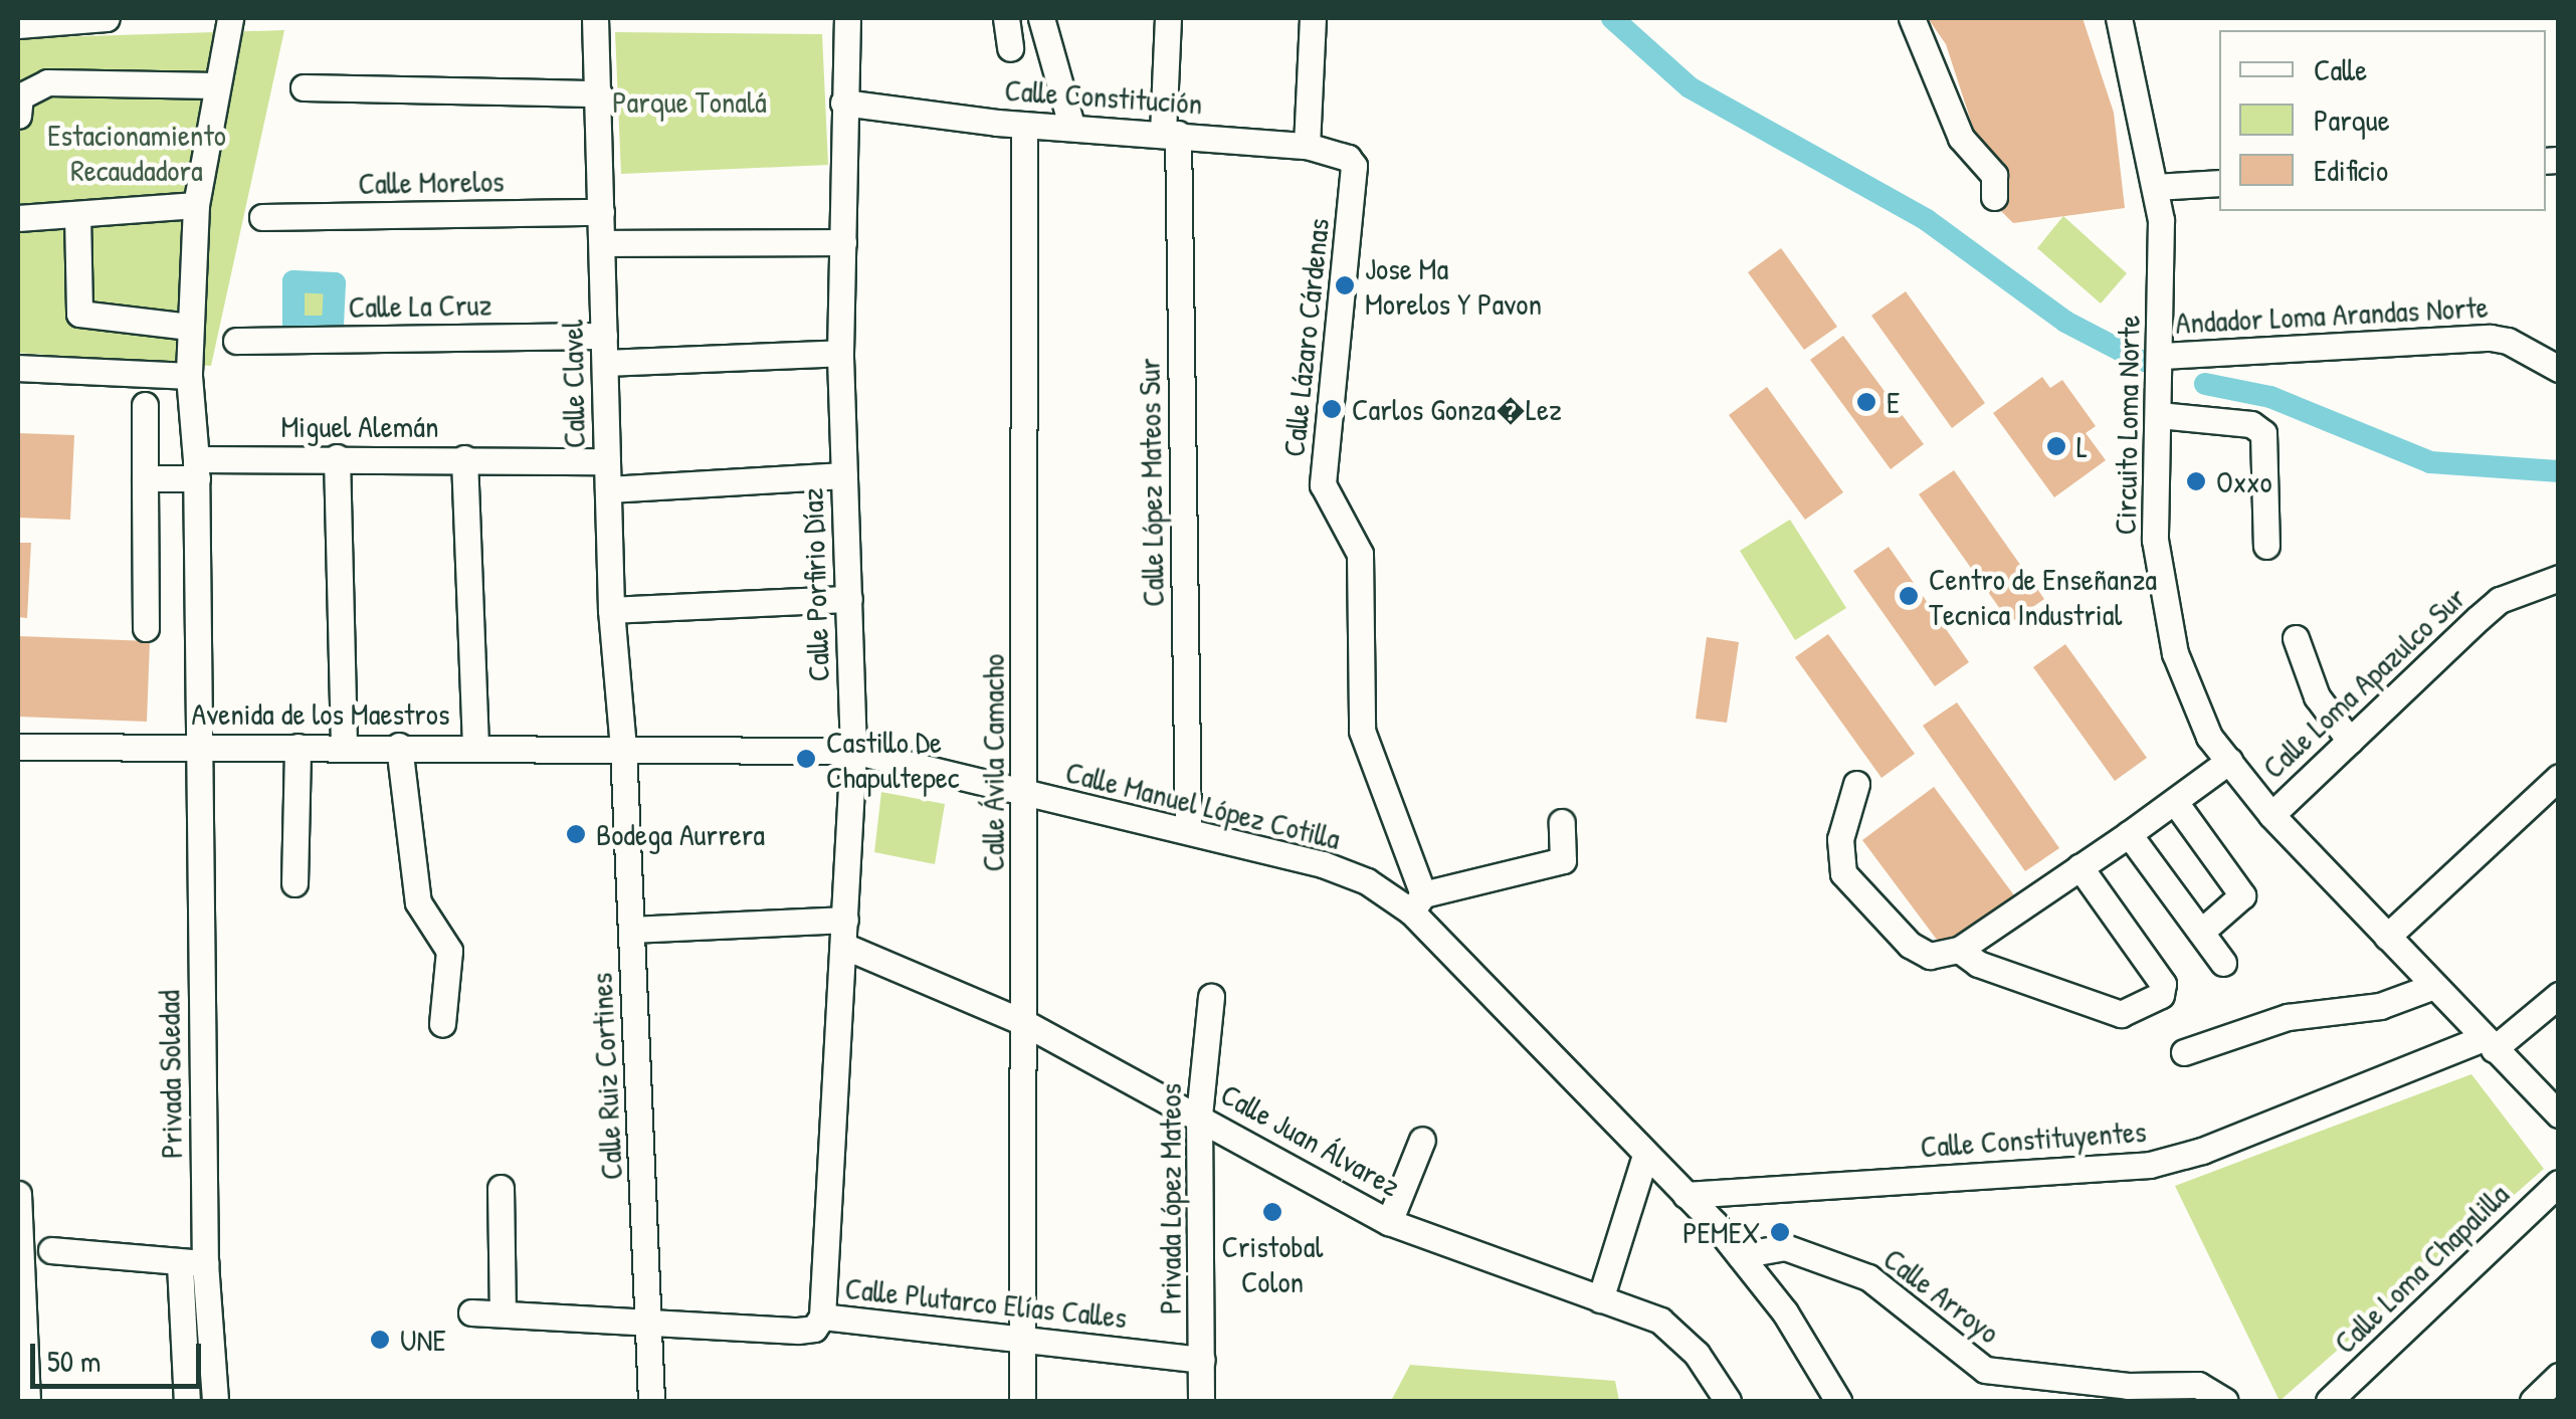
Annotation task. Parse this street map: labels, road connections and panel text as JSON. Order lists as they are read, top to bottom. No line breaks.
{"streets":{"street":["Calle Constitución","Calle Morelos","Calle La Cruz","Andador Loma Arandas Norte","Calle Lázaro Cárdenas","Calle Clavel","Circuito Loma Norte","Miguel Alemán","Calle López Mateos Sur","Calle Porfirio Díaz","Calle Loma Apazulco Sur","Avenida de los Maestros","Calle Ávila Camacho","Calle Manuel López Cotilla","Privada Soledad","Calle Ruiz Cortines","Calle Constituyentes","Calle Juan Álvarez","Privada López Mateos","Calle Loma Chapalilla","Calle Arroyo","Calle Plutarco Elías Calles"]},"crossings":[["Calle Constitución","Calle Lázaro Cárdenas"],["Calle Constitución","Calle López Mateos Sur"],["Calle Constitución","Calle Porfirio Díaz"],["Calle Constitución","Calle Ávila Camacho"],["Calle Morelos","Calle Clavel"],["Calle La Cruz","Calle Clavel"],["Andador Loma Arandas Norte","Circuito Loma Norte"],["Calle Lázaro Cárdenas","Calle Manuel López Cotilla"],["Calle Clavel","Miguel Alemán"],["Calle Clavel","Avenida de los Maestros"],["Calle Clavel","Calle Manuel López Cotilla"],["Calle Clavel","Calle Ruiz Cortines"],["Circuito Loma Norte","Calle Loma Apazulco Sur"],["Circuito Loma Norte","Calle Constituyentes"],["Miguel Alemán","Privada Soledad"],["Calle López Mateos Sur","Calle Manuel López Cotilla"],["Calle Porfirio Díaz","Calle Manuel López Cotilla"],["Calle Porfirio Díaz","Calle Juan Álvarez"],["Calle Porfirio Díaz","Calle Plutarco Elías Calles"],["Avenida de los Maestros","Calle Manuel López Cotilla"],["Avenida de los Maestros","Privada Soledad"],["Avenida de los Maestros","Calle Ruiz Cortines"],["Calle Ávila Camacho","Calle Manuel López Cotilla"],["Calle Ávila Camacho","Calle Juan Álvarez"],["Calle Ávila Camacho","Calle Plutarco Elías Calles"],["Calle Manuel López Cotilla","Calle Ruiz Cortines"],["Calle Manuel López Cotilla","Calle Constituyentes"],["Calle Manuel López Cotilla","Calle Arroyo"],["Calle Ruiz Cortines","Calle Juan Álvarez"],["Calle Ruiz Cortines","Calle Plutarco Elías Calles"],["Calle Juan Álvarez","Privada López Mateos"],["Privada López Mateos","Calle Plutarco Elías Calles"]],"parks":["Parque Tonalá","Estacionamiento Recaudadora"],"places":["Jose Ma Morelos Y Pavon","E","Carlos Gonza�Lez","L","Oxxo","Centro de Enseñanza Tecnica Industrial","Castillo De Chapultepec","Bodega Aurrera","Cristobal Colon","PEMEX","UNE"],"legend":["Calle","Parque","Edificio"],"scale_bar":"50 m"}
